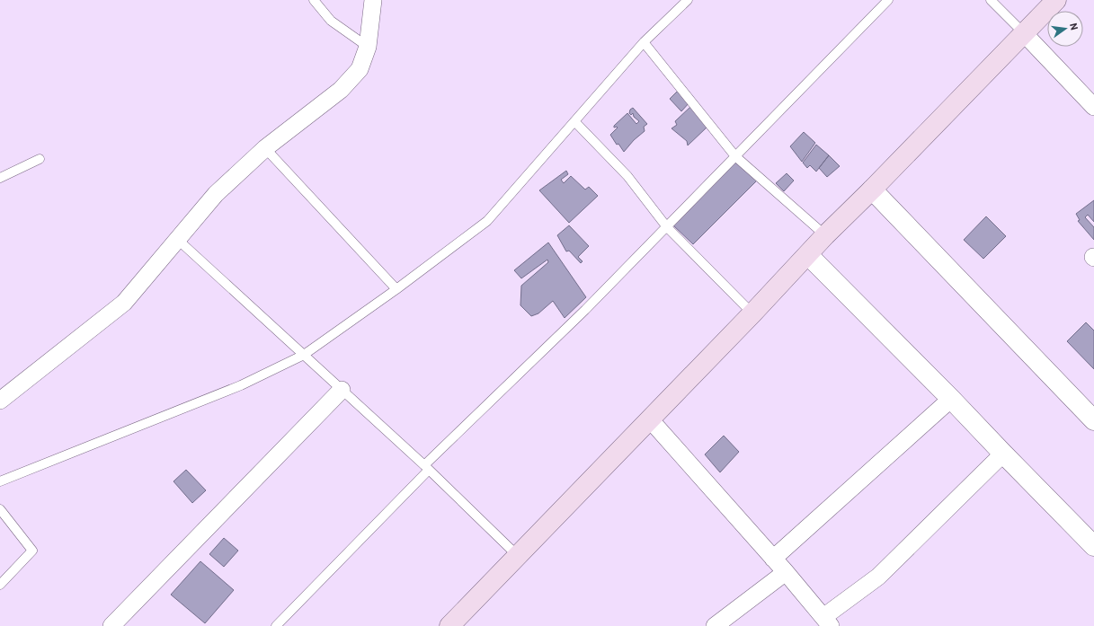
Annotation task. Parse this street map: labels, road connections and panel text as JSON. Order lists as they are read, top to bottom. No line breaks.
{"north":"right"}
